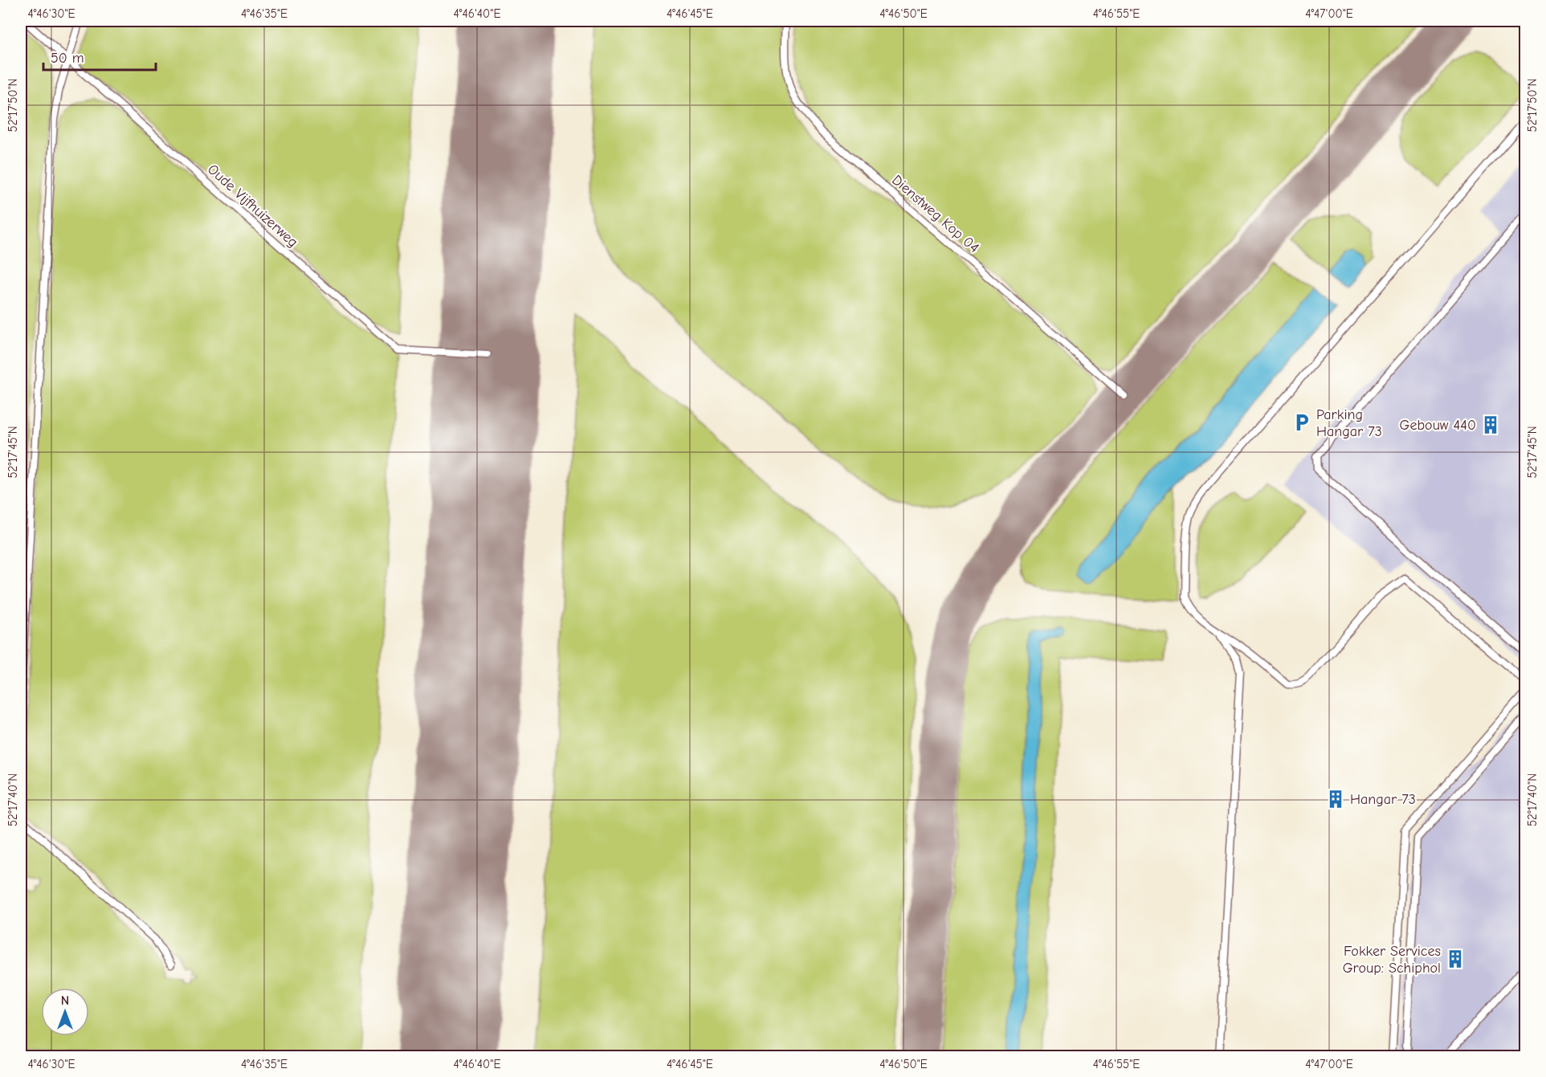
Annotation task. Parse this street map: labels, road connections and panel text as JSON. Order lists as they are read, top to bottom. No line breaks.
{"streets":{"lane":["Oude Vijfhuizerweg","Dienstweg Kop 04"]},"places":{"parking":["Parking Hangar 73"],"building":["Gebouw 440","Hangar 73","Fokker Services Group: Schiphol"]},"scale_bar":"50 m","north":"top","coordinates":["4°46'30\"E","4°46'35\"E","4°46'40\"E","4°46'45\"E","4°46'50\"E","4°46'55\"E","4°47'00\"E","52°17'50\"N","52°17'45\"N","52°17'40\"N"]}
